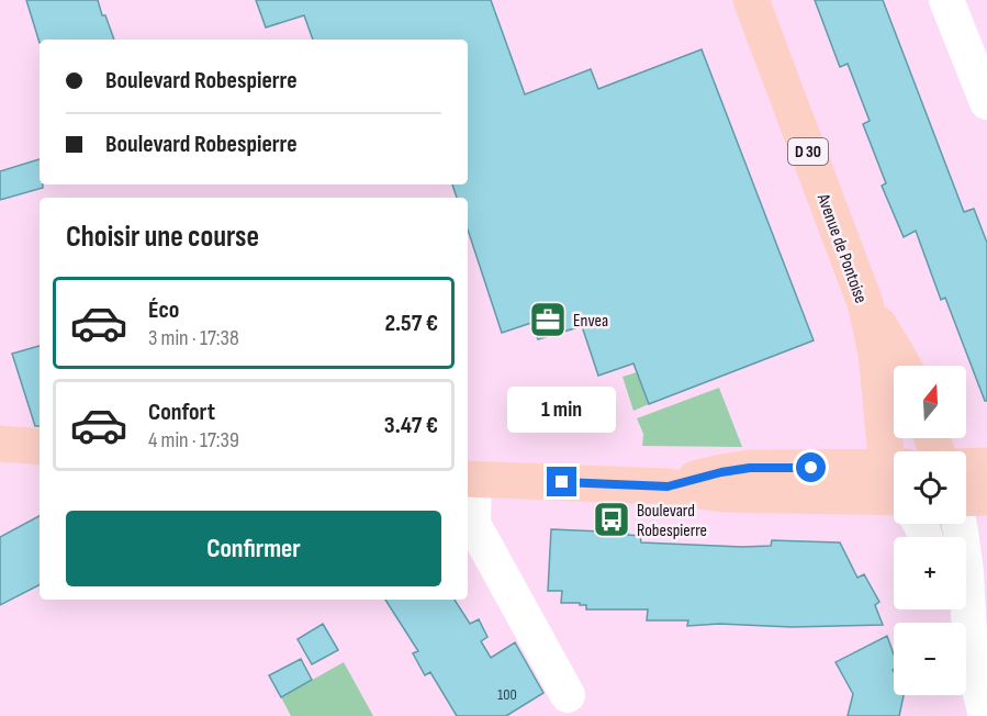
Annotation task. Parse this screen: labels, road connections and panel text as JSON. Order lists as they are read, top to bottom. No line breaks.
{"streets":{"main road":["D 30","Avenue de Pontoise"]},"places":{"office":["Envea"],"bus stop":["Boulevard Robespierre"]},"house_numbers":["100"],"north":"top","page":{"banner":["Boulevard Robespierre","Boulevard Robespierre"],"heading":"Choisir une course","list":[{"name":"Éco","note":"3 min · 17:38","value":"2.57 €"},{"name":"Confort","note":"4 min · 17:39","value":"3.47 €"}],"map_buttons":["+","−"],"bubble":"1 min","buttons":"Confirmer"}}
